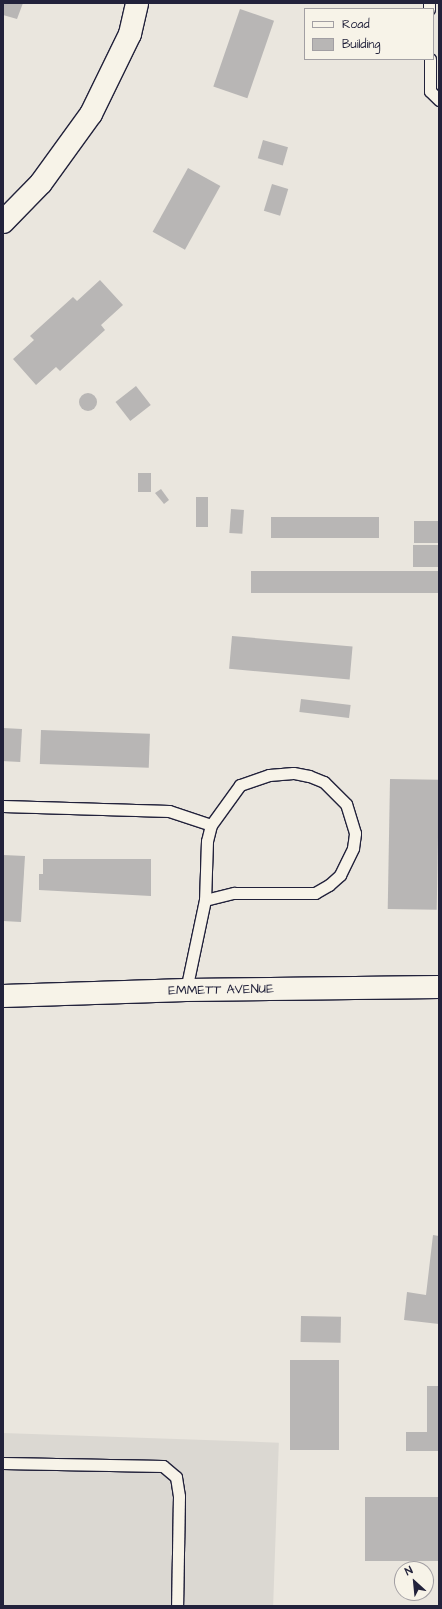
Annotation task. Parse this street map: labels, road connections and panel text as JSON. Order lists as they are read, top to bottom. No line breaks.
{"streets":{"street":["EMMETT AVENUE"]},"legend":["Road","Building"],"north":"top left"}
